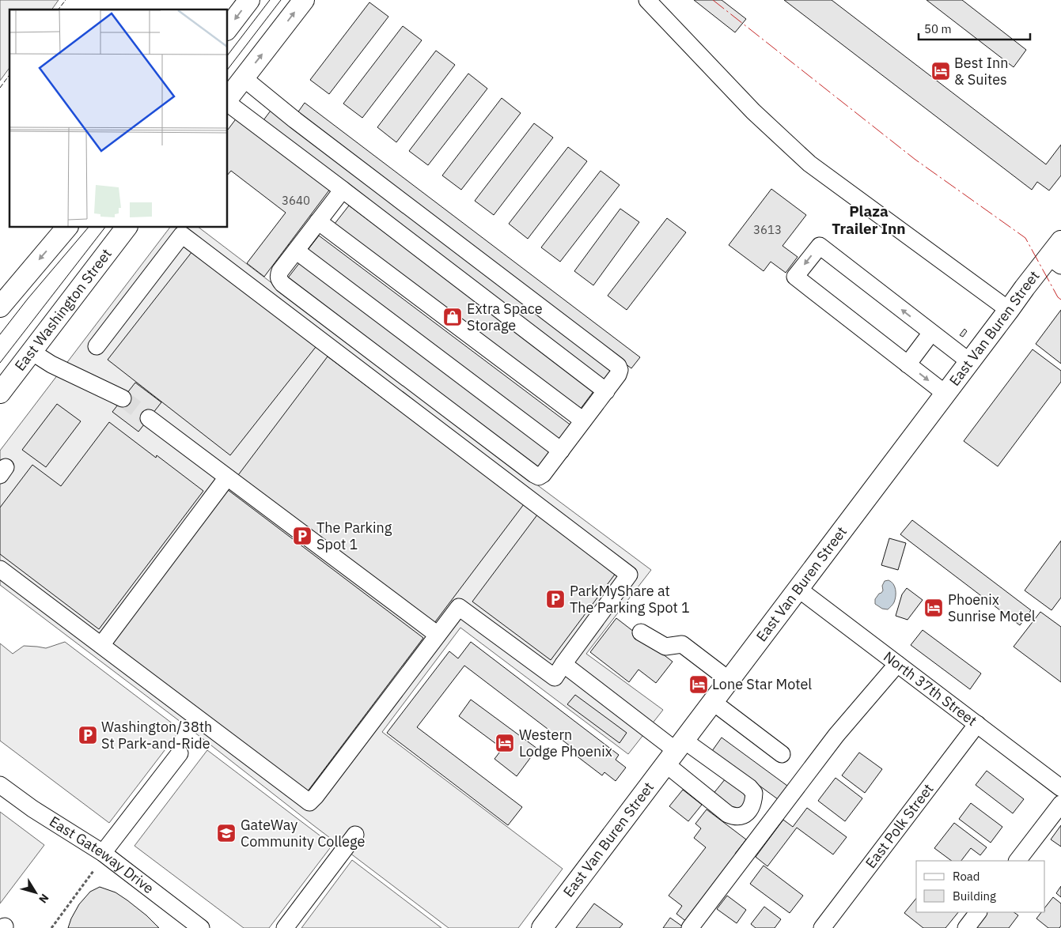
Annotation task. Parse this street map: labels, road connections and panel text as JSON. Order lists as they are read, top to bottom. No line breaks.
{"streets":{"main road":["East Washington Street","East Van Buren Street"],"street":["North 37th Street","East Polk Street","East Gateway Drive"]},"crossings":[["East Van Buren Street","North 37th Street"],["North 37th Street","East Polk Street"]],"districts":["Plaza Trailer Inn"],"places":{"hotel":["Best Inn & Suites","Phoenix Sunrise Motel","Lone Star Motel","Western Lodge Phoenix"],"shop":["Extra Space Storage"],"parking":["The Parking Spot 1","ParkMyShare at The Parking Spot 1","Washington/38th St Park-and-Ride"],"school or university":["GateWay Community College"]},"house_numbers":["3640","3613"],"legend":["Road","Building"],"scale_bar":"50 m","north":"bottom right"}
